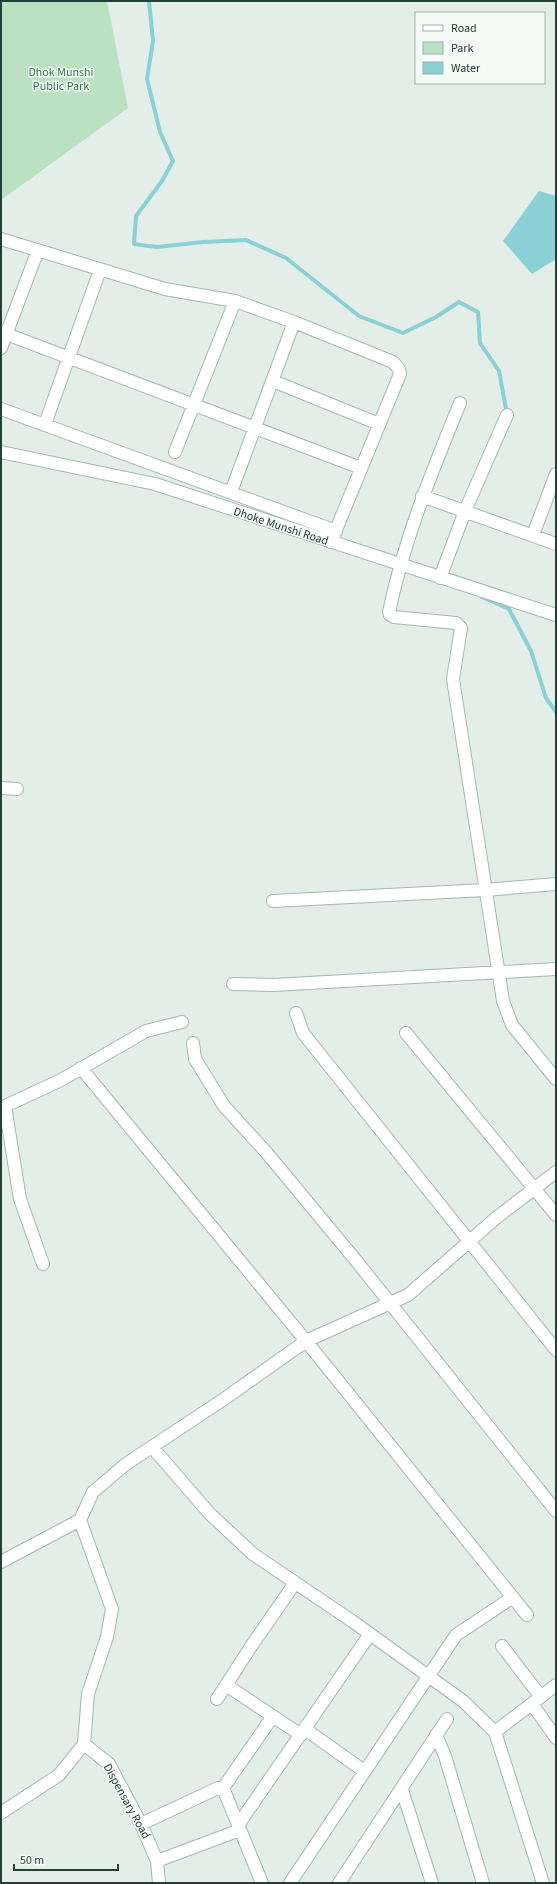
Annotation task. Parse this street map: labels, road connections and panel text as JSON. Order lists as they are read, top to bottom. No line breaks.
{"streets":{"street":["Dhoke Munshi Road","Dispensary Road"]},"parks":["Dhok Munshi Public Park"],"legend":["Road","Park","Water"],"scale_bar":"50 m"}
